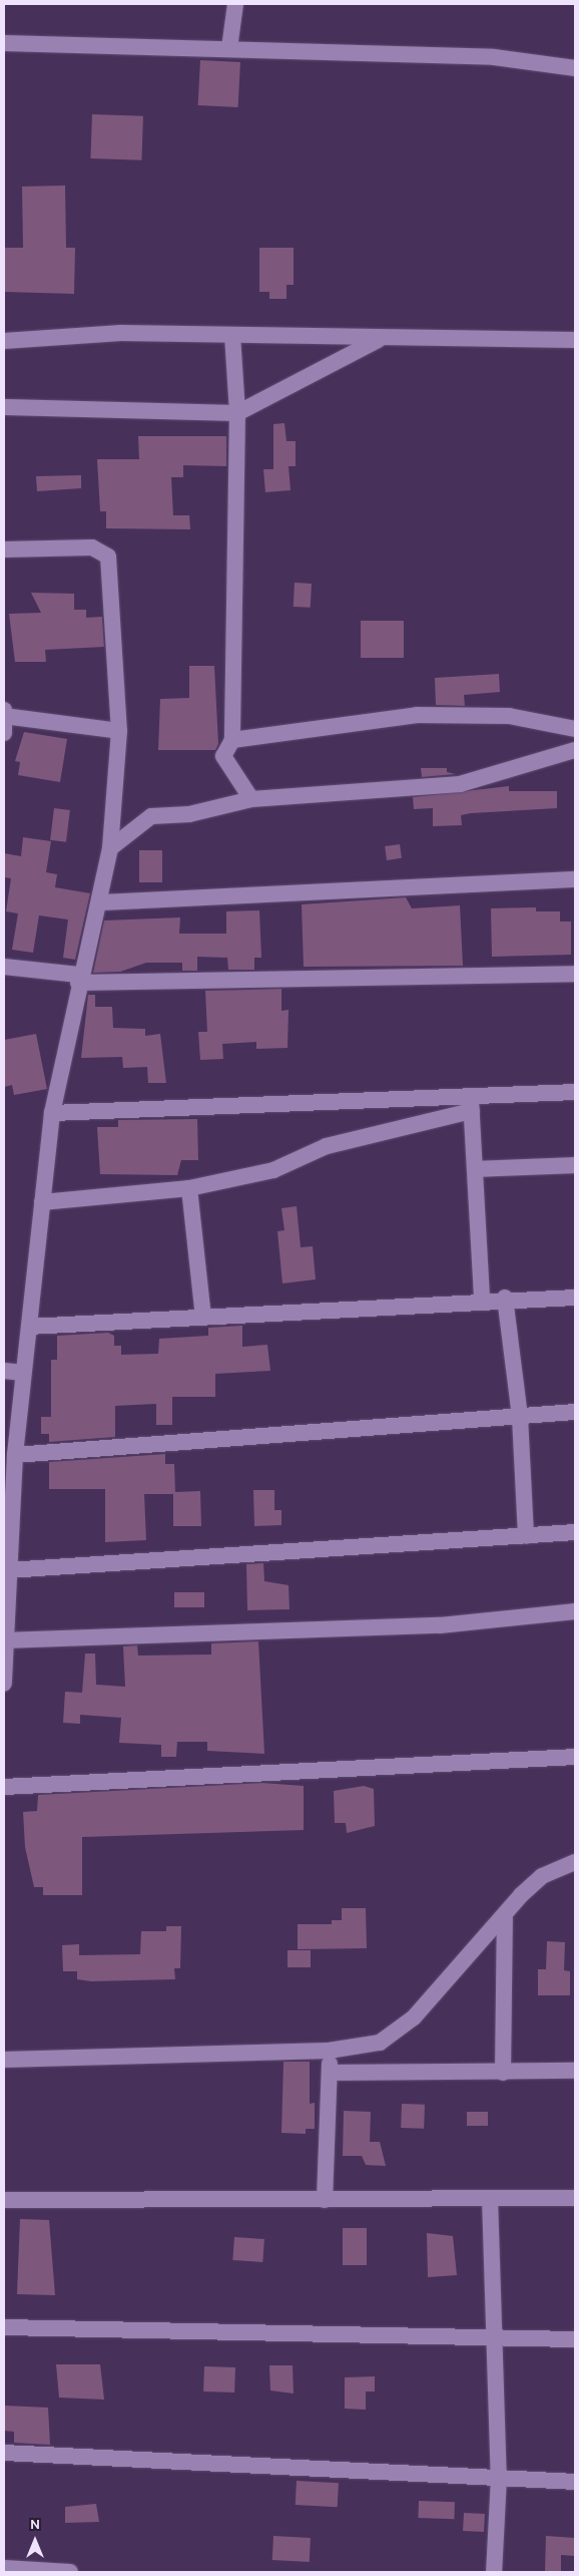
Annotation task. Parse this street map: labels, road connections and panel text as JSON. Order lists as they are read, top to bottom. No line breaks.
{"north":"top"}
